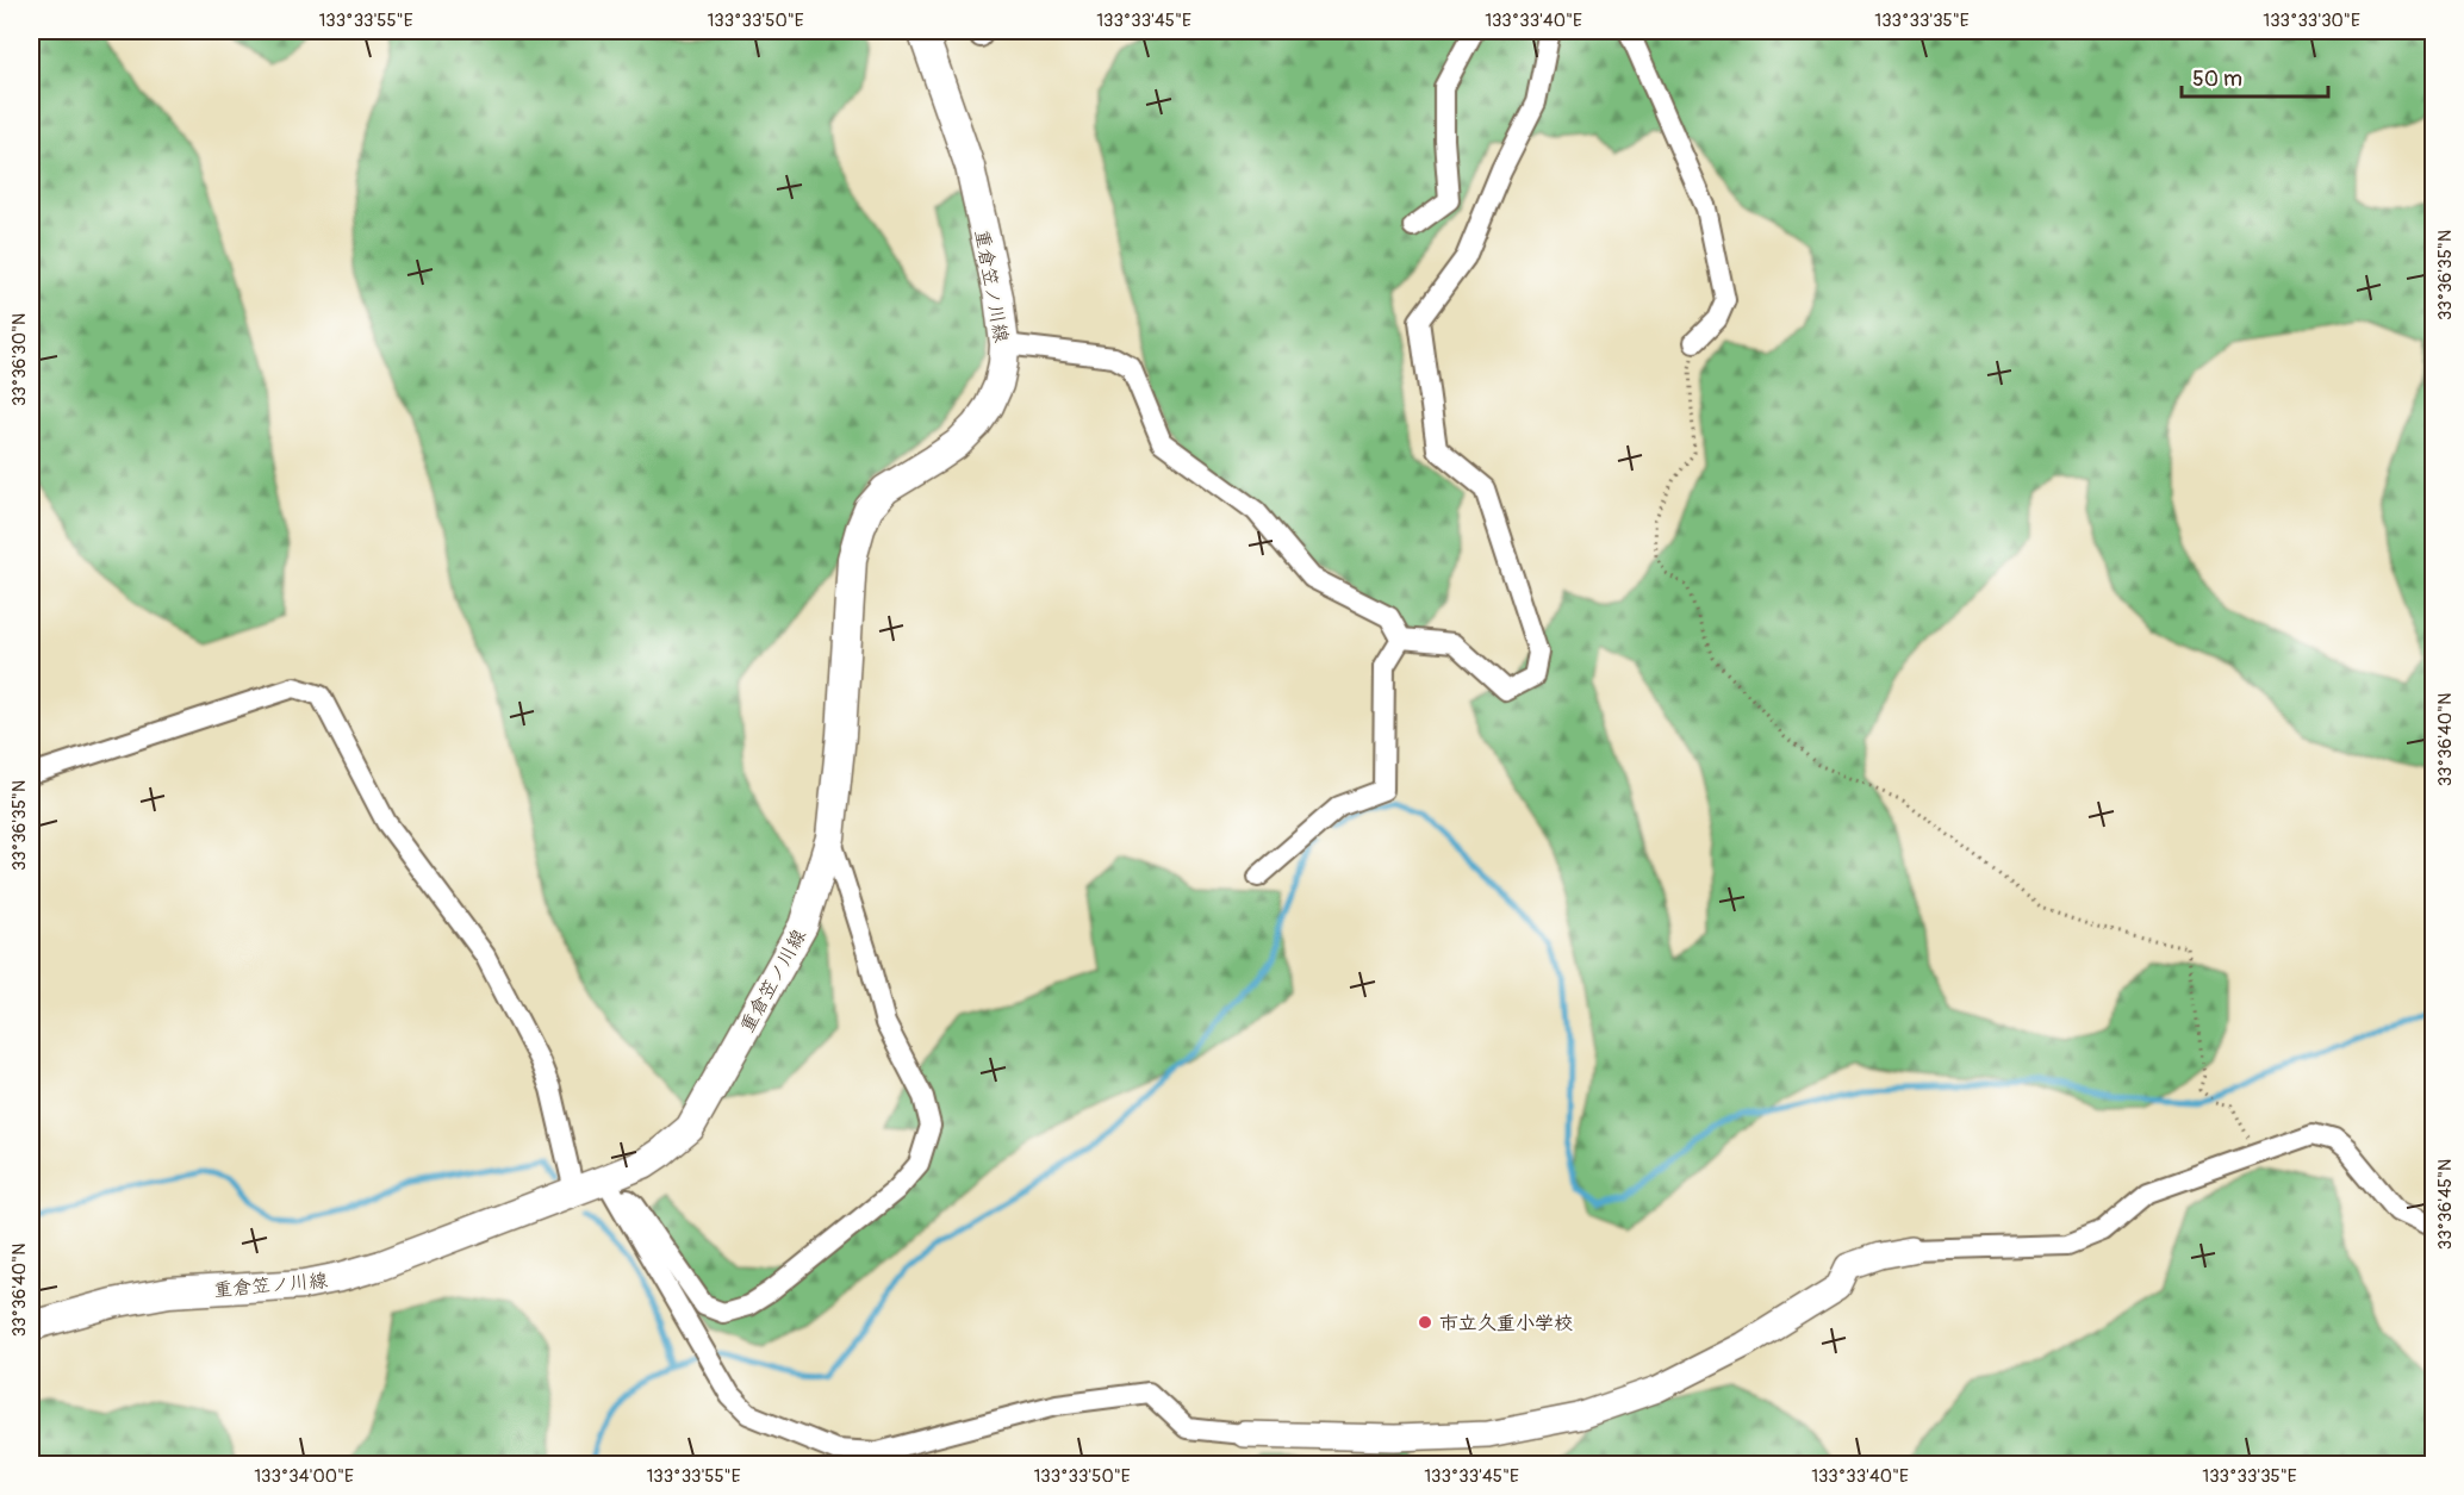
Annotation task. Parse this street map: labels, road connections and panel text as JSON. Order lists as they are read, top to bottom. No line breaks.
{"streets":{"main road":["重倉笠ノ川線"]},"places":["市立久重小学校"],"scale_bar":"50 m","coordinates":["133°33'55\"E","133°33'50\"E","133°33'45\"E","133°33'40\"E","133°33'35\"E","133°33'30\"E","33°36'35\"N","33°36'30\"N","33°36'40\"N","33°36'45\"N","133°34'00\"E"]}
